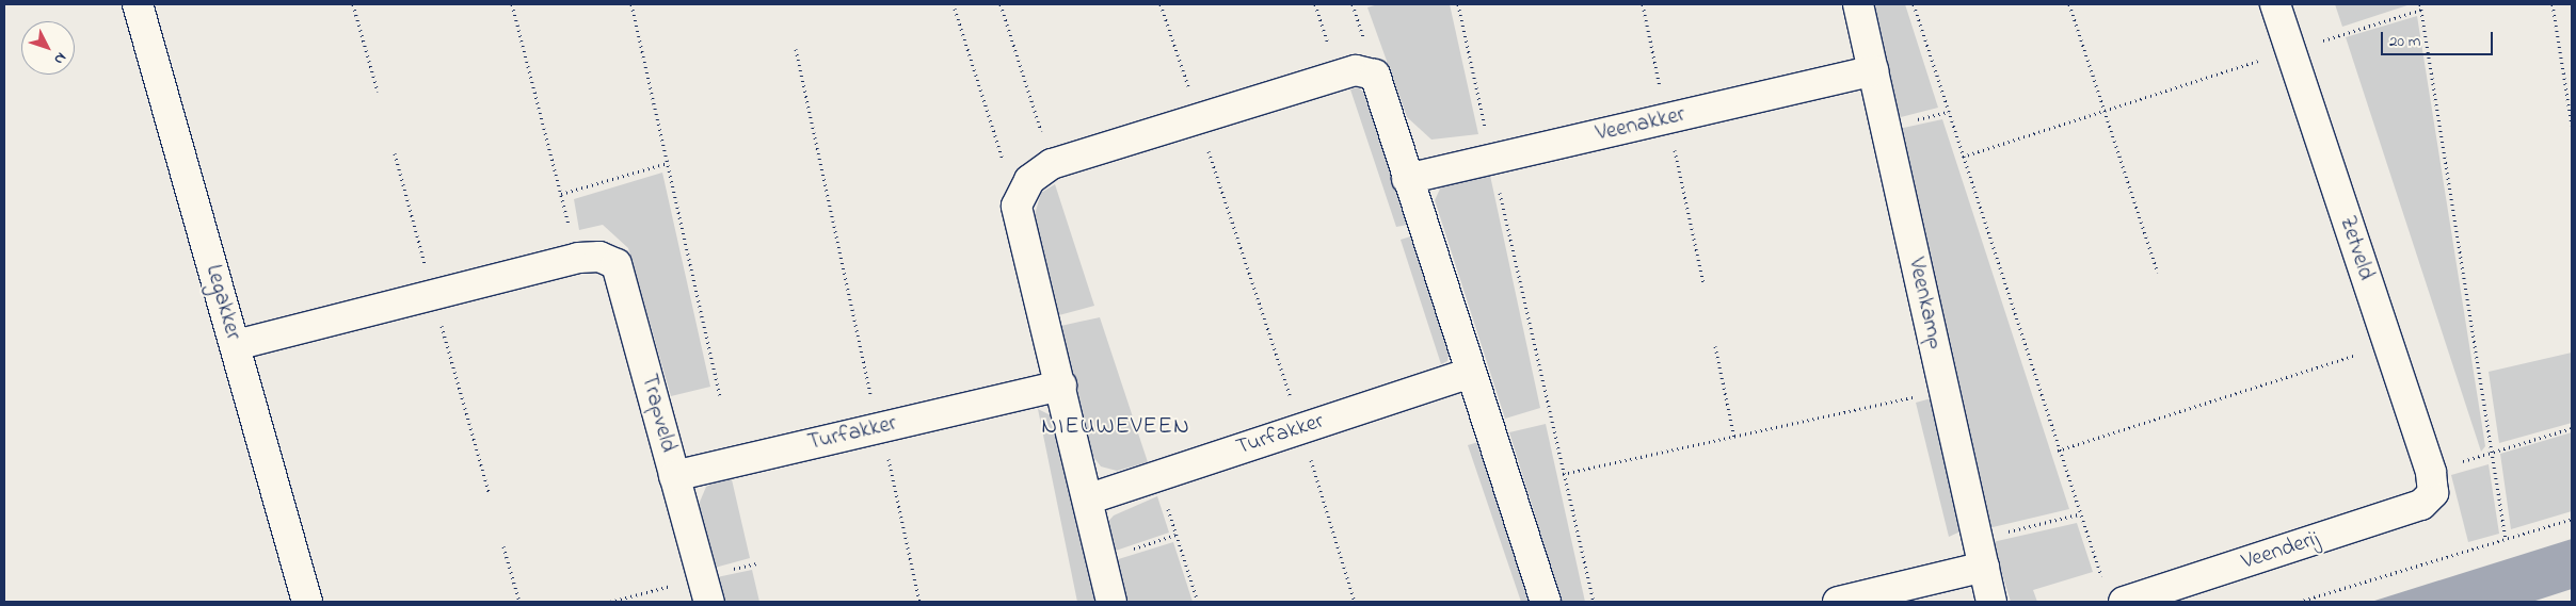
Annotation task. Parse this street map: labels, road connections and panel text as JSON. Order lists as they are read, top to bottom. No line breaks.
{"streets":{"street":["Veenakker","Zetveld","Legakker","Veenkamp","Trapveld","Turfakker","Veenderij"]},"crossings":[["Veenakker","Veenkamp"],["Zetveld","Veenderij"],["Legakker","Trapveld"],["Trapveld","Turfakker"]],"districts":["NIEUWEVEEN"],"scale_bar":"20 m","north":"bottom right"}
